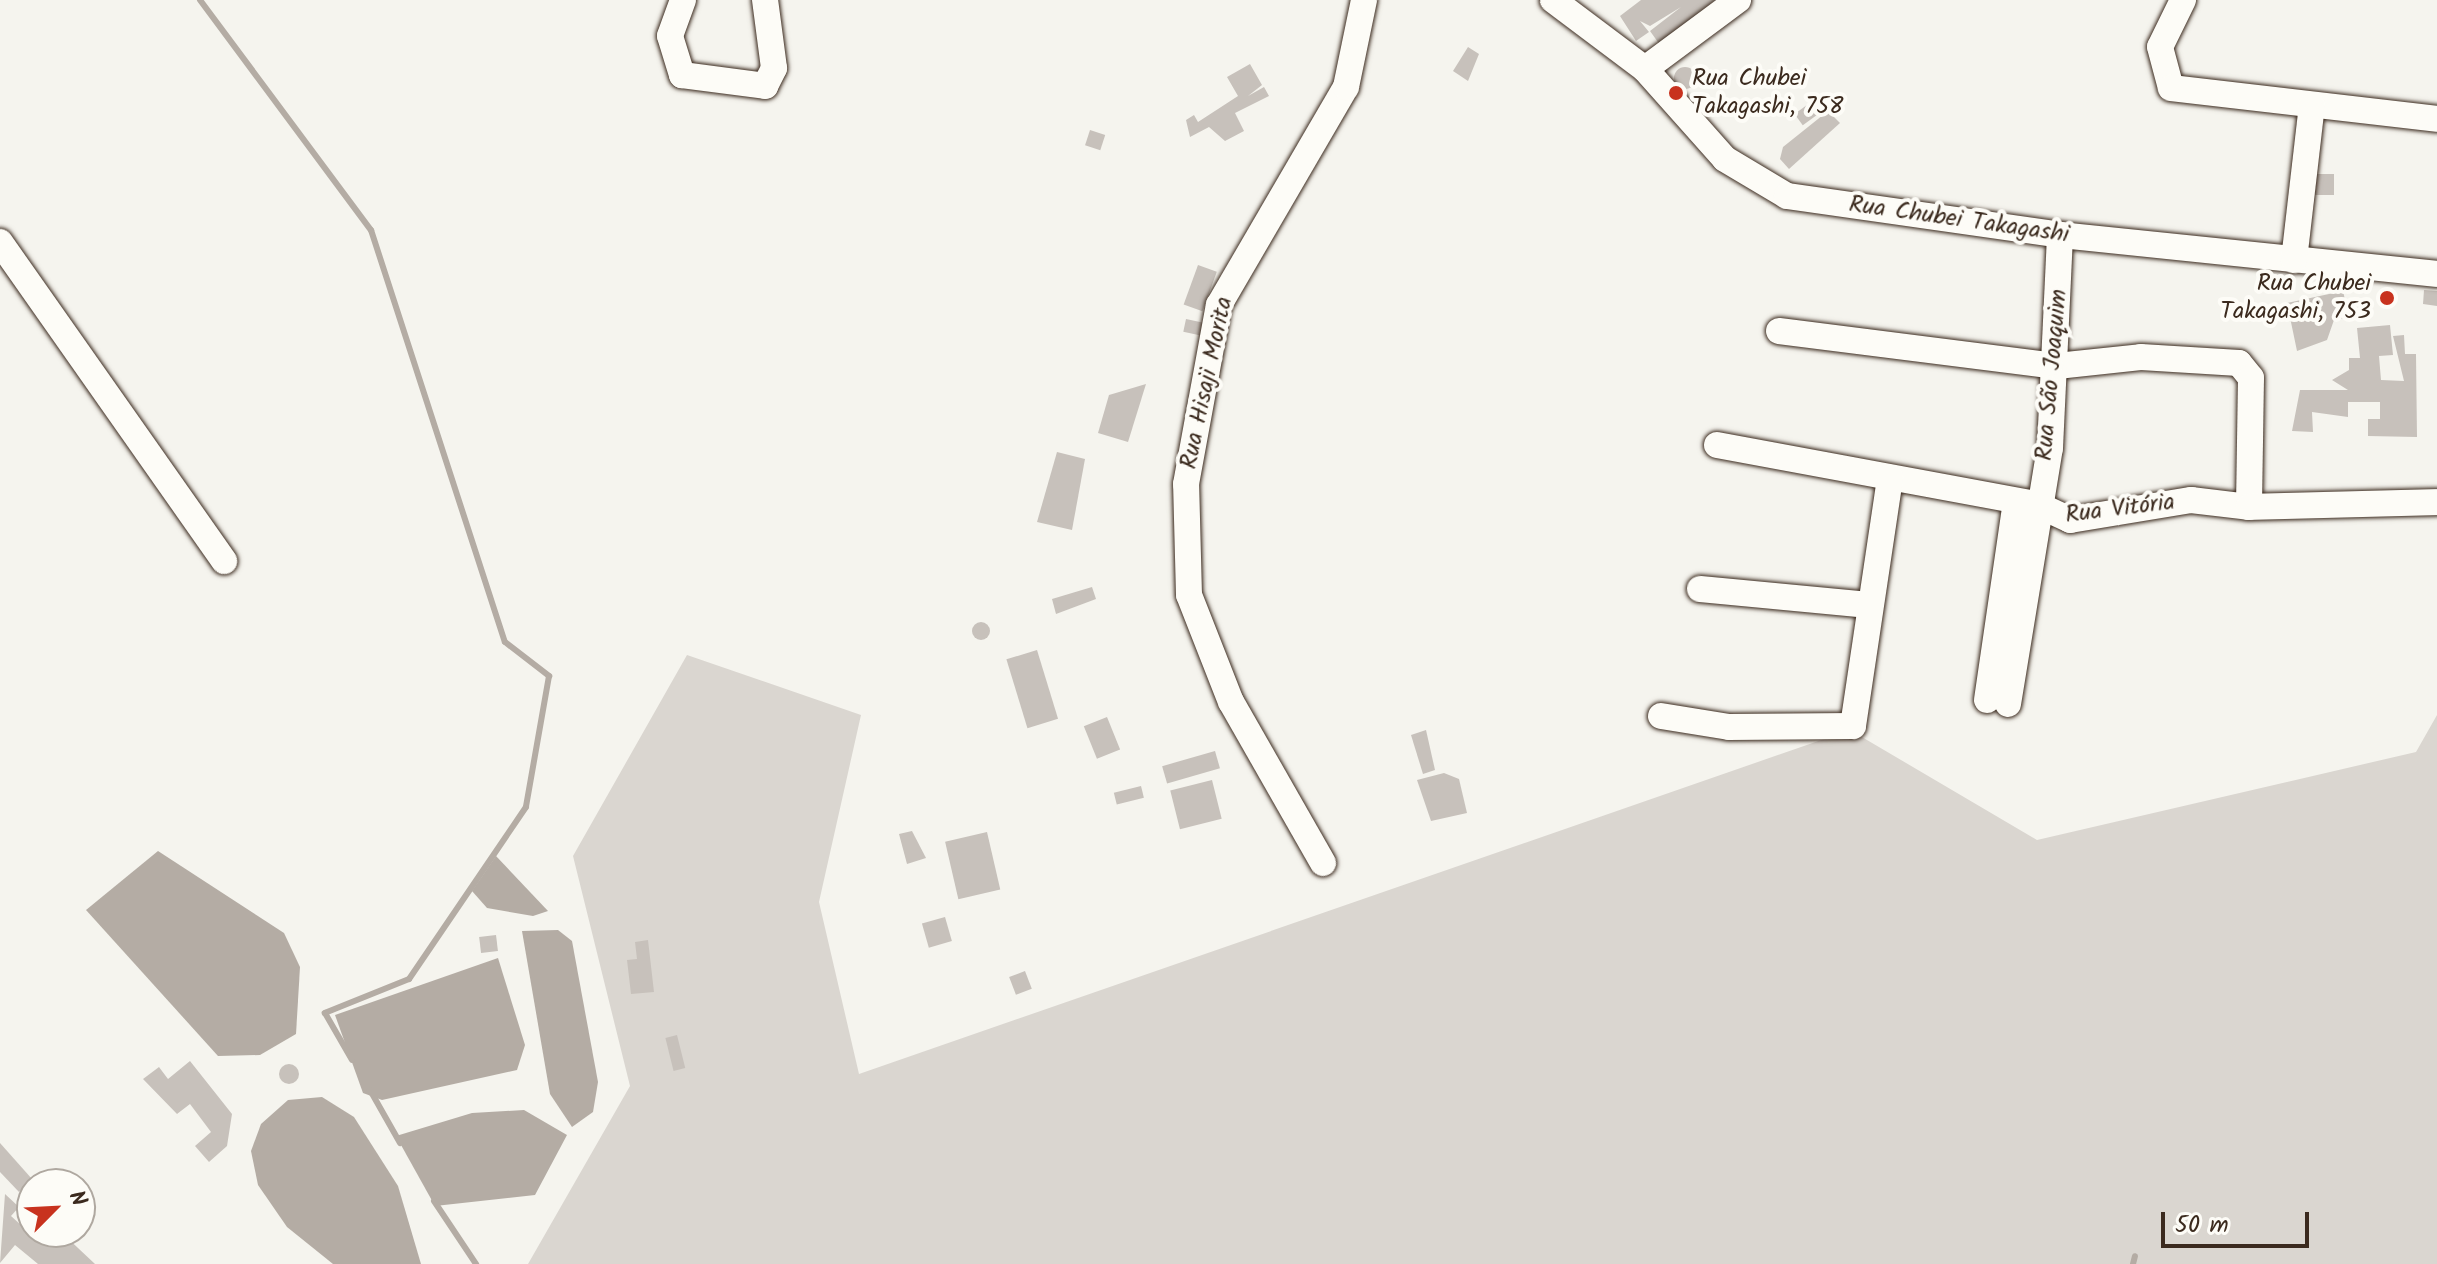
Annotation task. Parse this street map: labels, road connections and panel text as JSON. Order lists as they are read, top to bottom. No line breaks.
{"streets":{"street":["Rua Chubei Takagashi","Rua São Joaquim","Rua Hisaji Morita","Rua Vitória"]},"crossings":[["Rua Chubei Takagashi","Rua São Joaquim"],["Rua São Joaquim","Rua Vitória"]],"places":["Rua Chubei Takagashi, 758","Rua Chubei Takagashi, 753"],"scale_bar":"50 m","north":"top right"}
